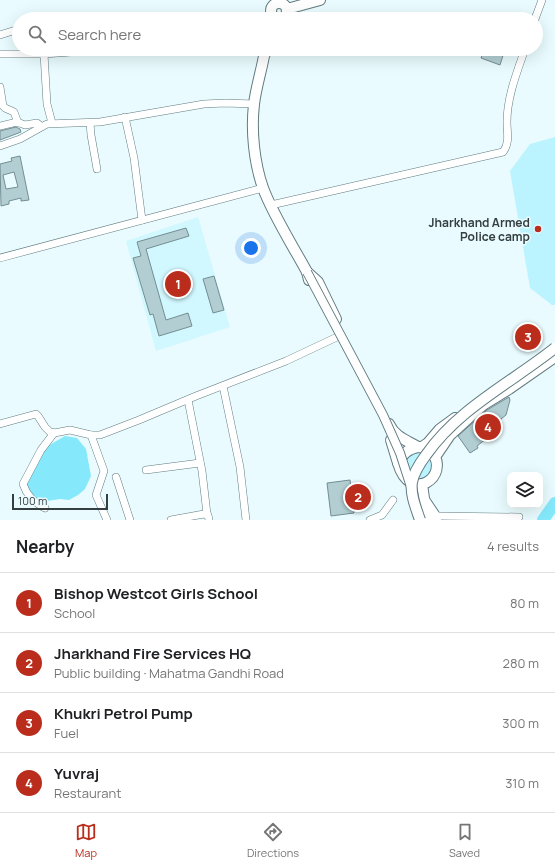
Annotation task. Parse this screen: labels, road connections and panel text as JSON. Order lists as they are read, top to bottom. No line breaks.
{"places":["Jharkhand Armed Police camp"],"scale_bar":"100 m","page":{"search":"Search here","pins":["1","3","4","2"],"scale":"100 m","heading":["Nearby","4 results"],"list":[{"mark":"1","name":"Bishop Westcot Girls School","note":"School","value":"80 m"},{"mark":"2","name":"Jharkhand Fire Services HQ","note":"Public building · Mahatma Gandhi Road","value":"280 m"},{"mark":"3","name":"Khukri Petrol Pump","note":"Fuel","value":"300 m"},{"mark":"4","name":"Yuvraj","note":"Restaurant","value":"310 m"}],"nav":["Map","Directions","Saved"]}}
